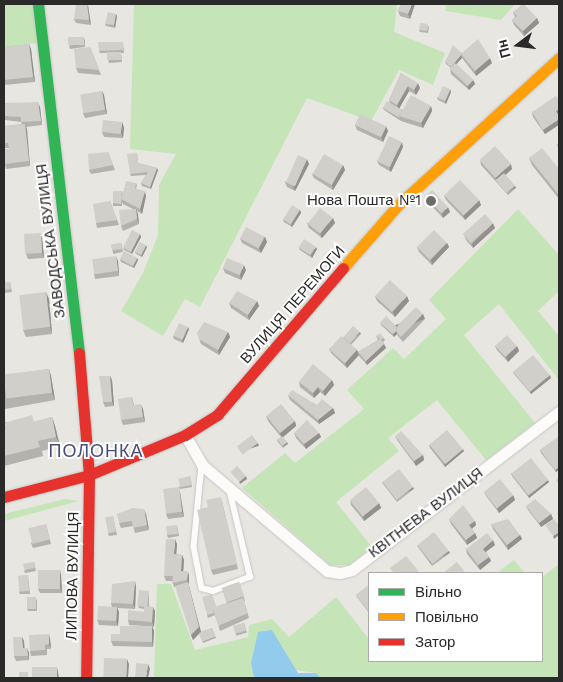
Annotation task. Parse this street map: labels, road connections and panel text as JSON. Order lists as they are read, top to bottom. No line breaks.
{"streets":{"main road":["ЗАВОДСЬКА ВУЛИЦЯ","ВУЛИЦЯ ПЕРЕМОГИ","ЛИПОВА ВУЛИЦЯ"],"street":["КВІТНЕВА ВУЛИЦЯ"]},"crossings":[["ЗАВОДСЬКА ВУЛИЦЯ","ВУЛИЦЯ ПЕРЕМОГИ"],["ЗАВОДСЬКА ВУЛИЦЯ","ЛИПОВА ВУЛИЦЯ"],["ВУЛИЦЯ ПЕРЕМОГИ","КВІТНЕВА ВУЛИЦЯ"],["ВУЛИЦЯ ПЕРЕМОГИ","ЛИПОВА ВУЛИЦЯ"]],"districts":["ПОЛОНКА"],"places":["Нова Пошта №1"],"legend":["Вільно","Повільно","Затор"],"north":"left"}
